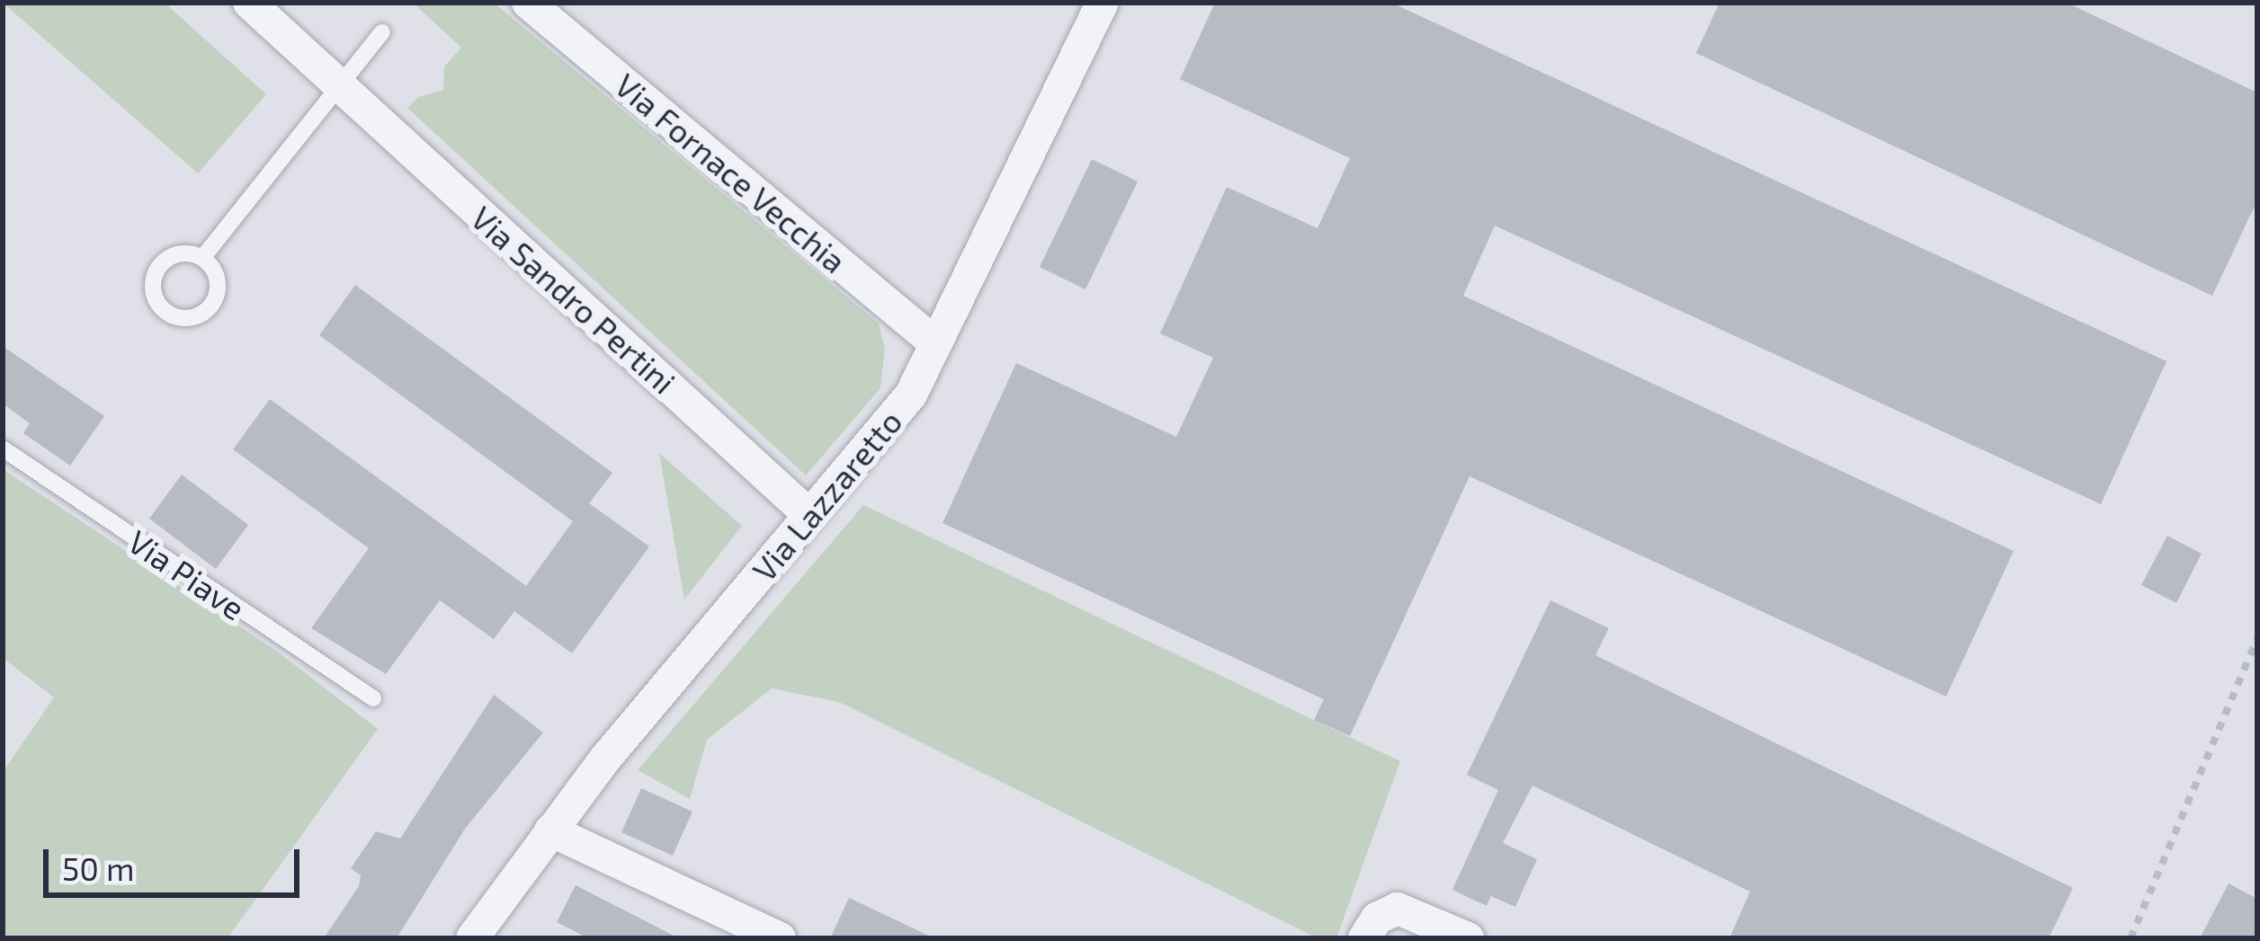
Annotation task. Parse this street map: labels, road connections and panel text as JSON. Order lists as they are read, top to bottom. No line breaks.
{"streets":{"street":["Via Fornace Vecchia","Via Sandro Pertini","Via Lazzaretto"],"lane":["Via Piave"]},"crossings":[["Via Fornace Vecchia","Via Lazzaretto"],["Via Sandro Pertini","Via Lazzaretto"]],"scale_bar":"50 m"}
